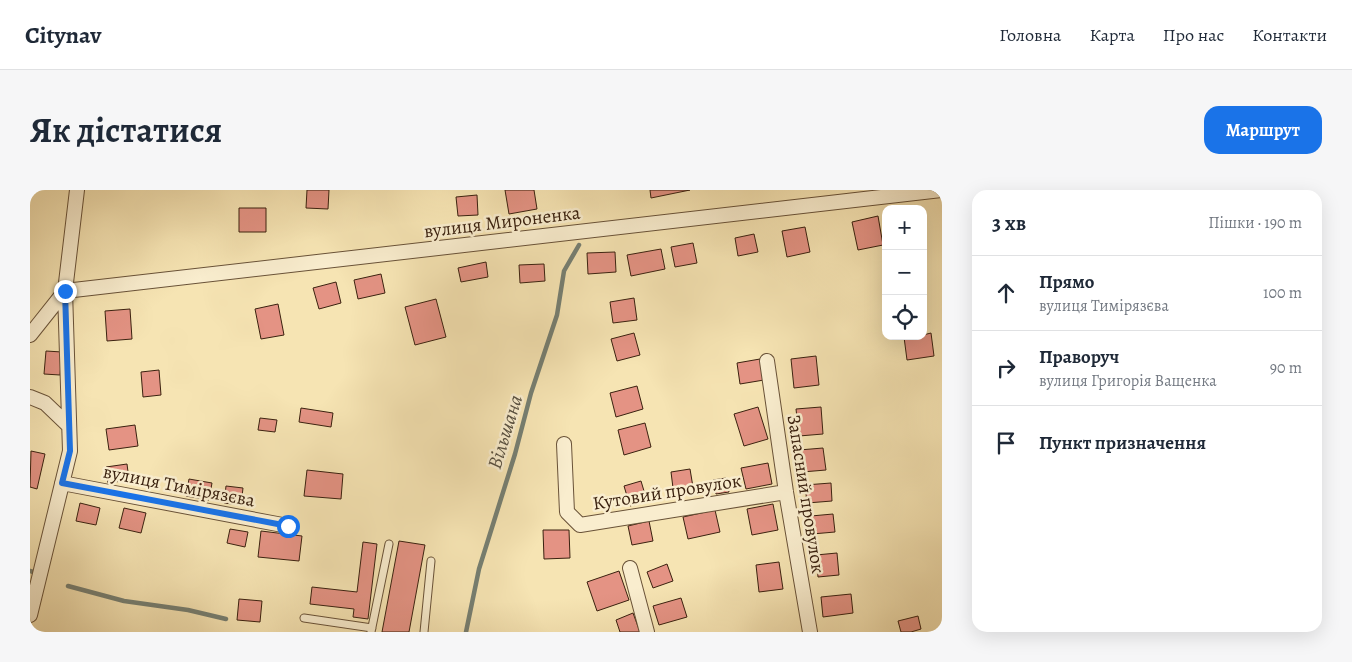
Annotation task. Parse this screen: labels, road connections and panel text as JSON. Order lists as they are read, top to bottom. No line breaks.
{"streets":{"street":["вулиця Мироненка","вулиця Тимірязєва","Кутовий провулок","Запасний провулок"]},"crossings":[["Кутовий провулок","Запасний провулок"]],"water":["Вільшана"],"page":{"header":"Citynav","nav":["Головна","Карта","Про нас","Контакти"],"title":"Як дістатися","buttons":"Маршрут","heading":["3 хв","Пішки · 190 m"],"map_buttons":["+","−"],"list":[["Прямо","вулиця Тимірязєва","100 m"],["Праворуч","вулиця Григорія Ващенка","90 m"],"Пункт призначення"]}}
